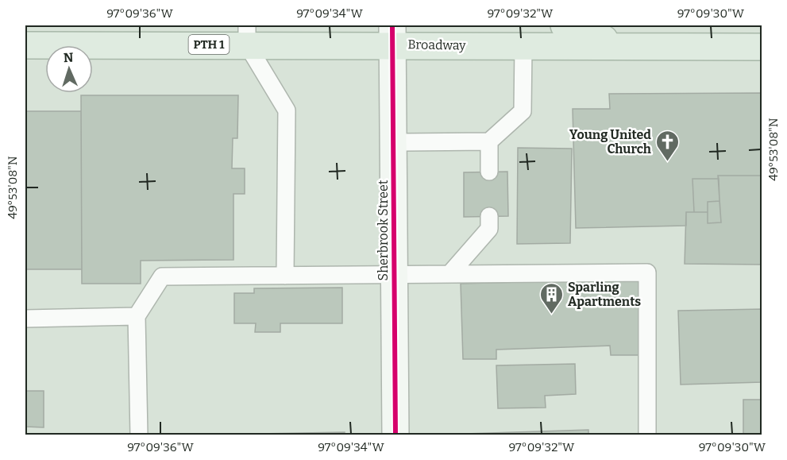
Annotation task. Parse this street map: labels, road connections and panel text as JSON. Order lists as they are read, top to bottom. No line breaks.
{"streets":{"highway":["PTH 1","Broadway"],"main road":["Sherbrook Street"]},"crossings":[["Broadway","Sherbrook Street"]],"places":{"church":["Young United Church"],"building":["Sparling Apartments"]},"north":"top","coordinates":["97°09'36\"W","97°09'34\"W","97°09'32\"W","97°09'30\"W","49°53'08\"N"]}
